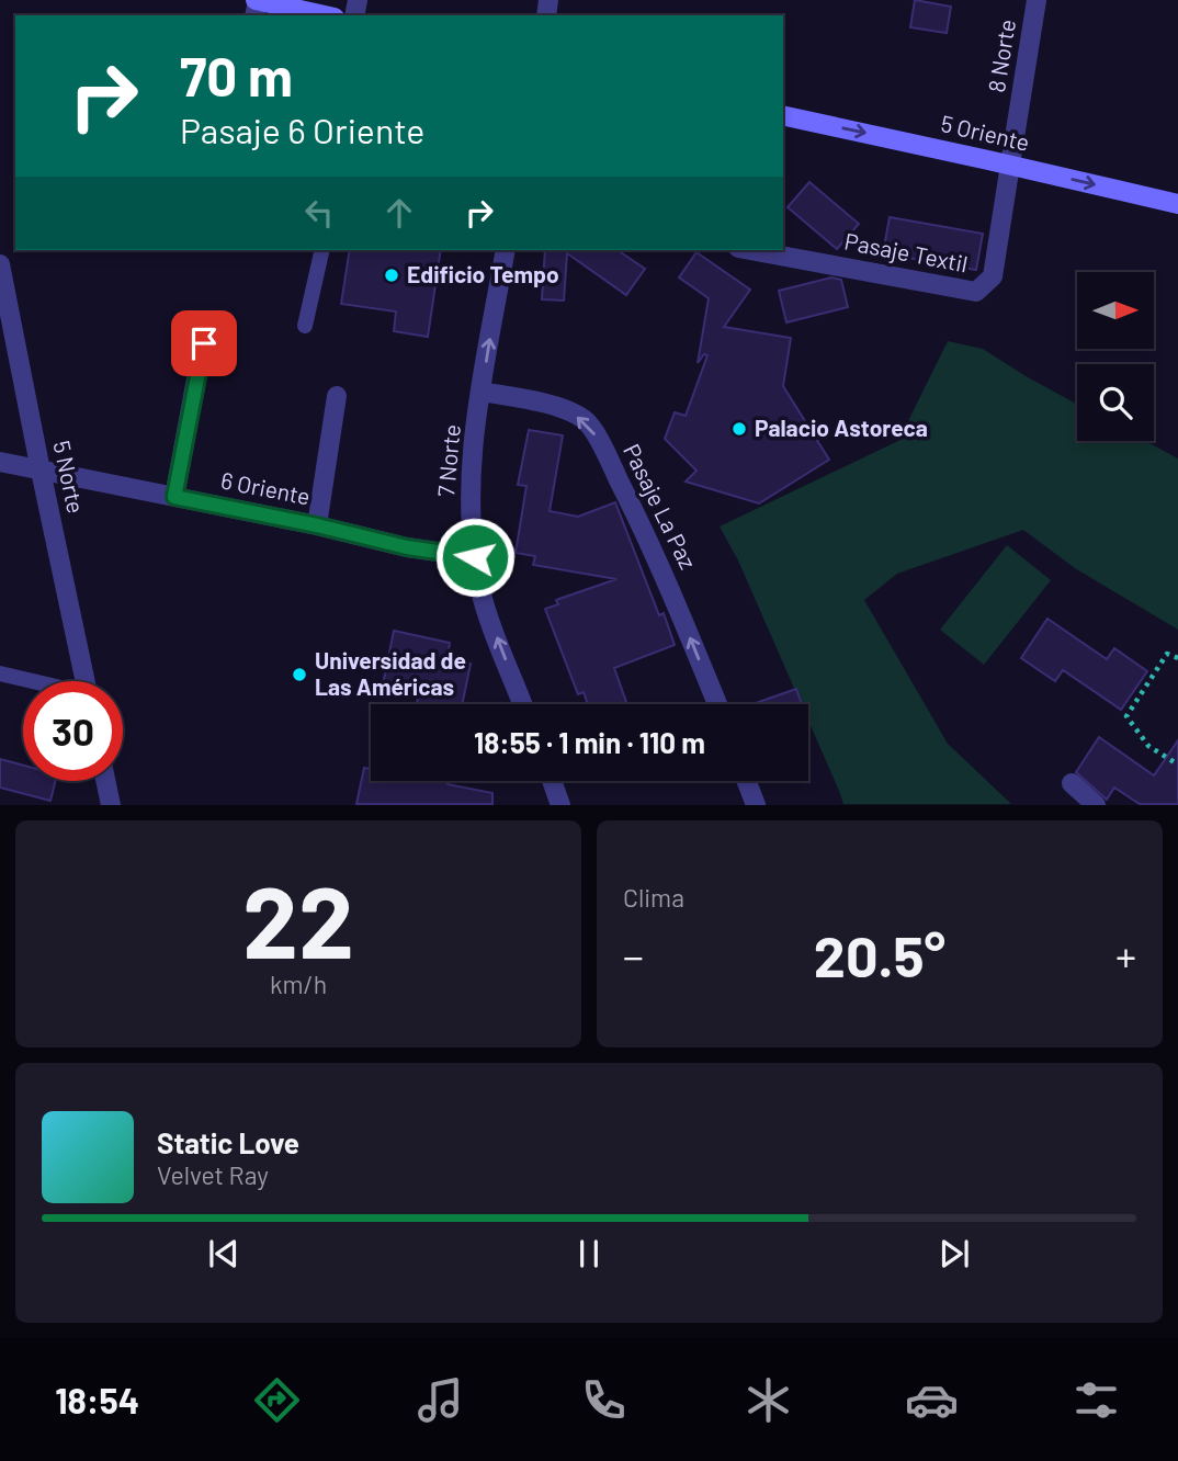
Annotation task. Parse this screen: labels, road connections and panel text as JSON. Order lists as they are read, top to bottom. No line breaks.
{"streets":{"main road":["5 Oriente"],"street":["8 Norte","Pasaje Textil","7 Norte","5 Norte","6 Oriente","Pasaje La Paz"]},"crossings":[["8 Norte","5 Oriente"],["8 Norte","Pasaje Textil"],["5 Oriente","Pasaje Textil"],["7 Norte","6 Oriente"],["7 Norte","Pasaje La Paz"],["5 Norte","6 Oriente"]],"one_way":["5 Oriente","7 Norte","Pasaje La Paz"],"places":["Edificio Tempo","Palacio Astoreca","Universidad de Las Américas"],"north":"right","page":{"turn":["70 m","Pasaje 6 Oriente"],"limit":"30","trip":"18:55 · 1 min · 110 m","tile":[["22","km/h"],"Clima"],"heat":["−","20.5°","+"],"song":["Static Love","Velvet Ray"],"tabs":"18:54"}}
